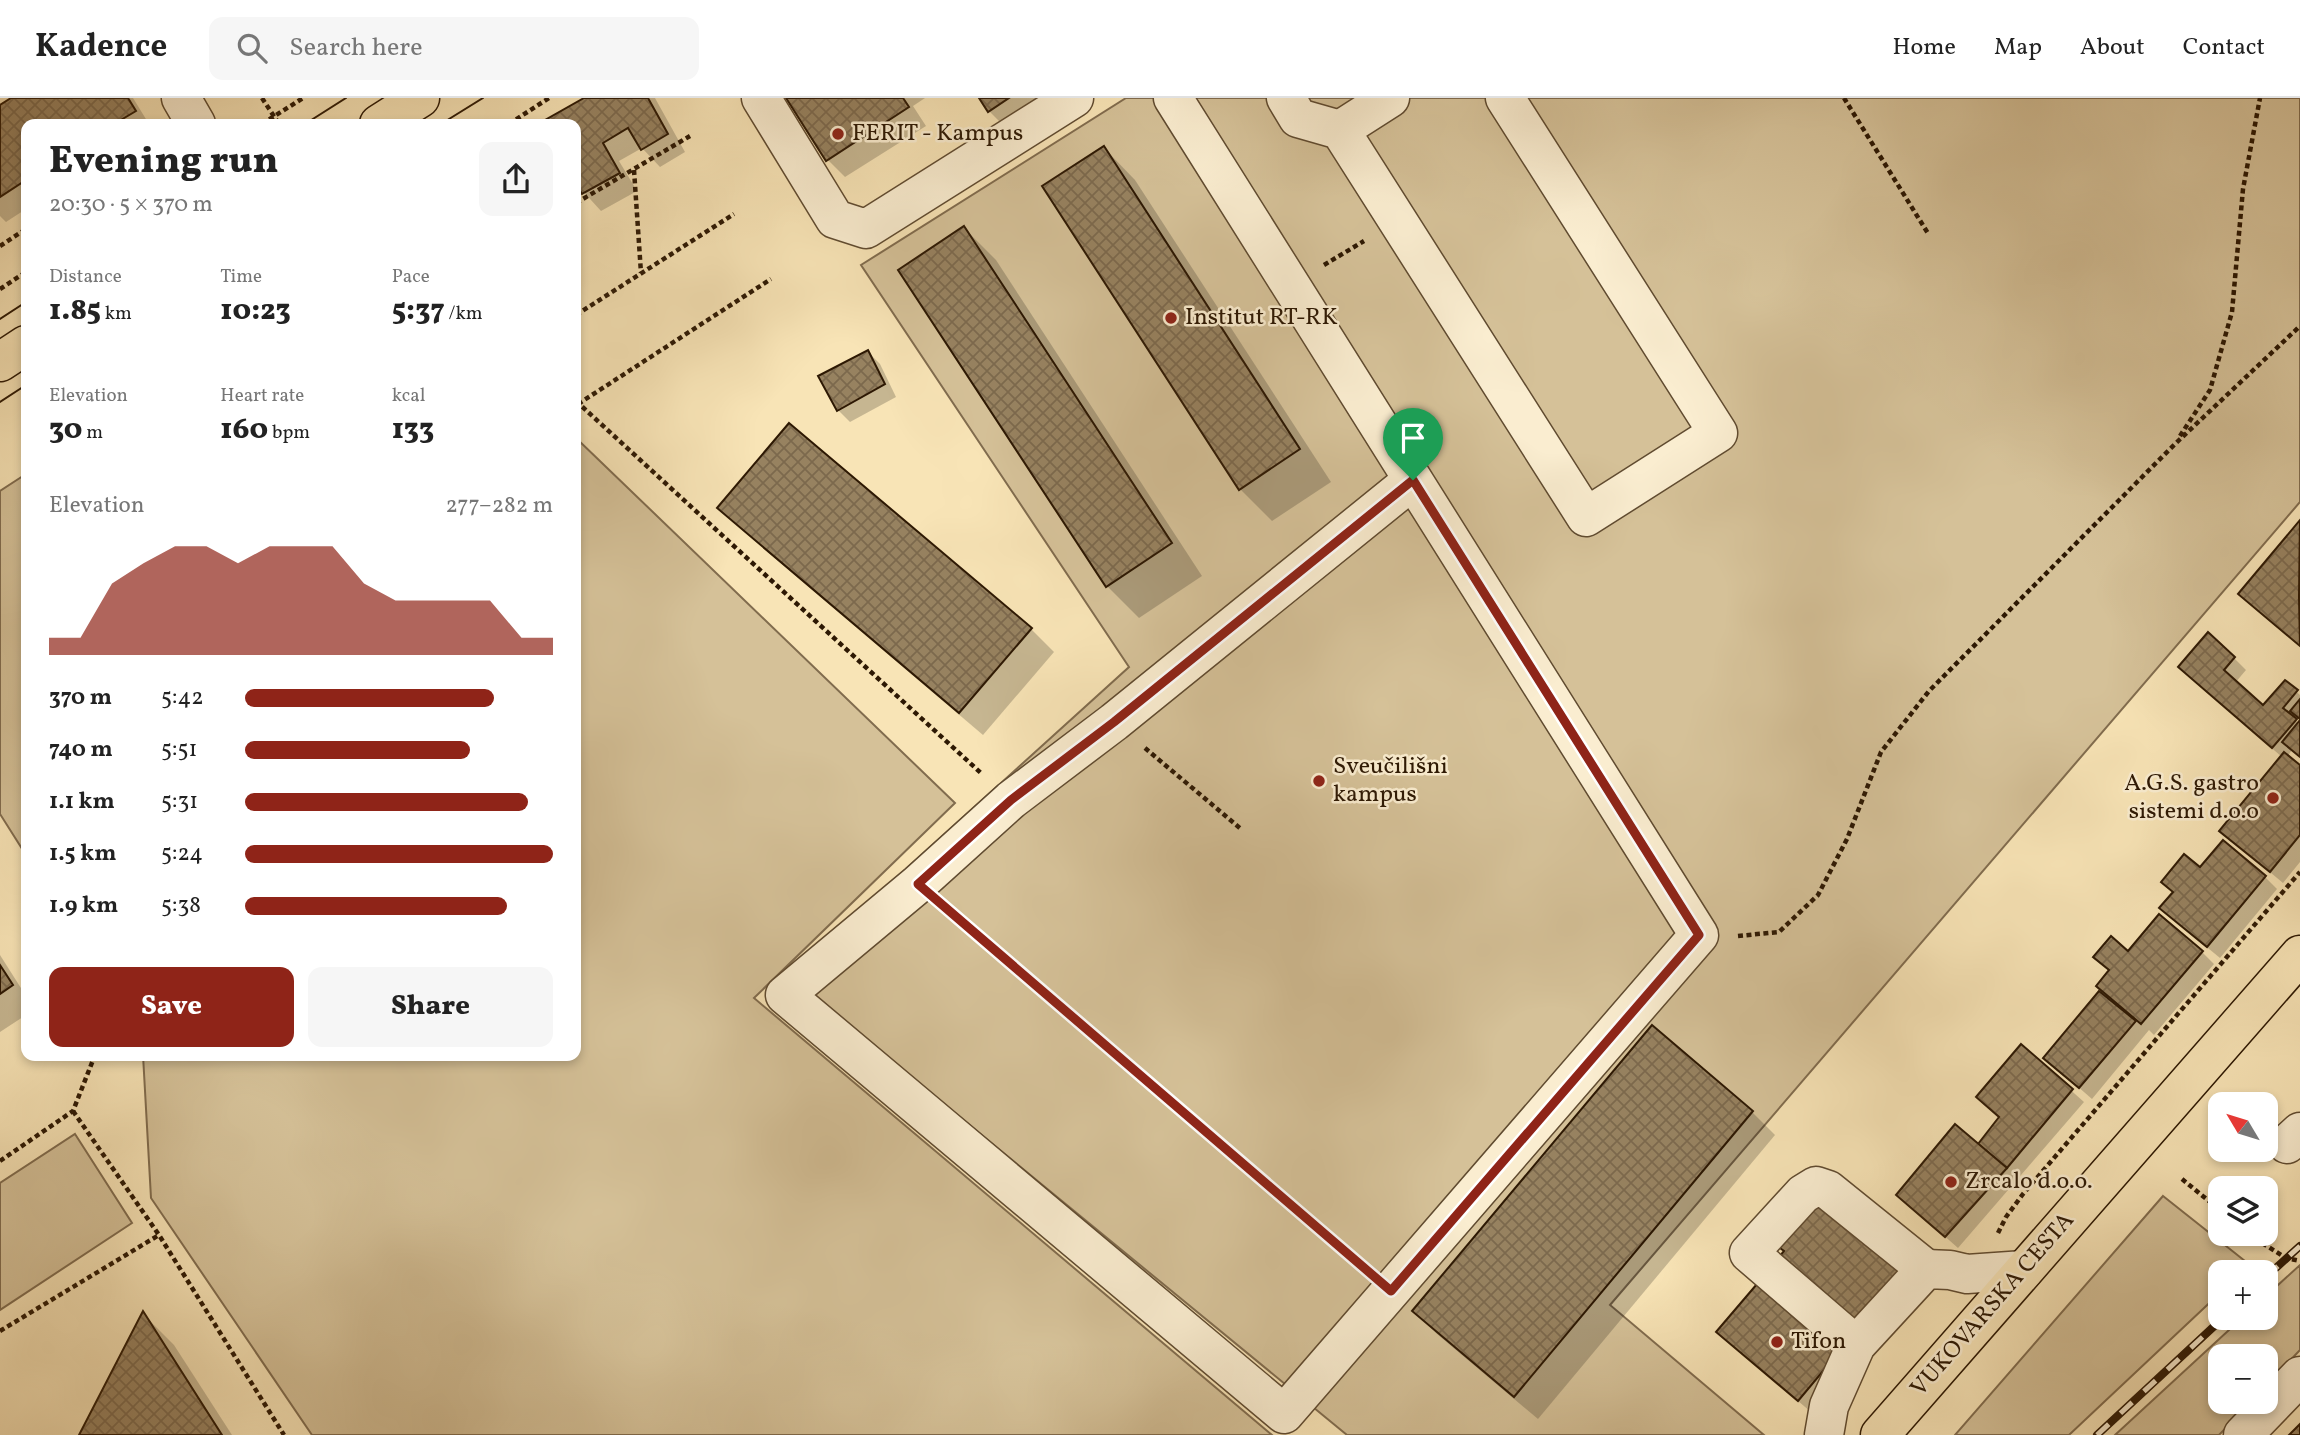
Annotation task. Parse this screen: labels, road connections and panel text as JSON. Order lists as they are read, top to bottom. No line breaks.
{"streets":{"main road":["VUKOVARSKA CESTA"]},"places":["FERIT - Kampus","Institut RT-RK","Sveučilišni kampus","A.G.S. gastro sistemi d.o.o","Zrcalo d.o.o.","Tifon"],"north":"top left","page":{"header":"Kadence","search":"Search here","nav":["Home","Map","About","Contact"],"heading":["Evening run","20:30 · 5 × 370 m"],"stats":[["Distance","1.85 km"],["Time","10:23"],["Pace","5:37 /km"],["Elevation","30 m"],["Heart rate","160 bpm"],["kcal","133"]],"chart":["Elevation","277–282 m"],"list":[{"name":"370 m","note":"5:42"},{"name":"740 m","note":"5:51"},{"name":"1.1 km","note":"5:31"},{"name":"1.5 km","note":"5:24"},{"name":"1.9 km","note":"5:38"}],"buttons":["Save","Share"],"map_buttons":["+","−"]}}
